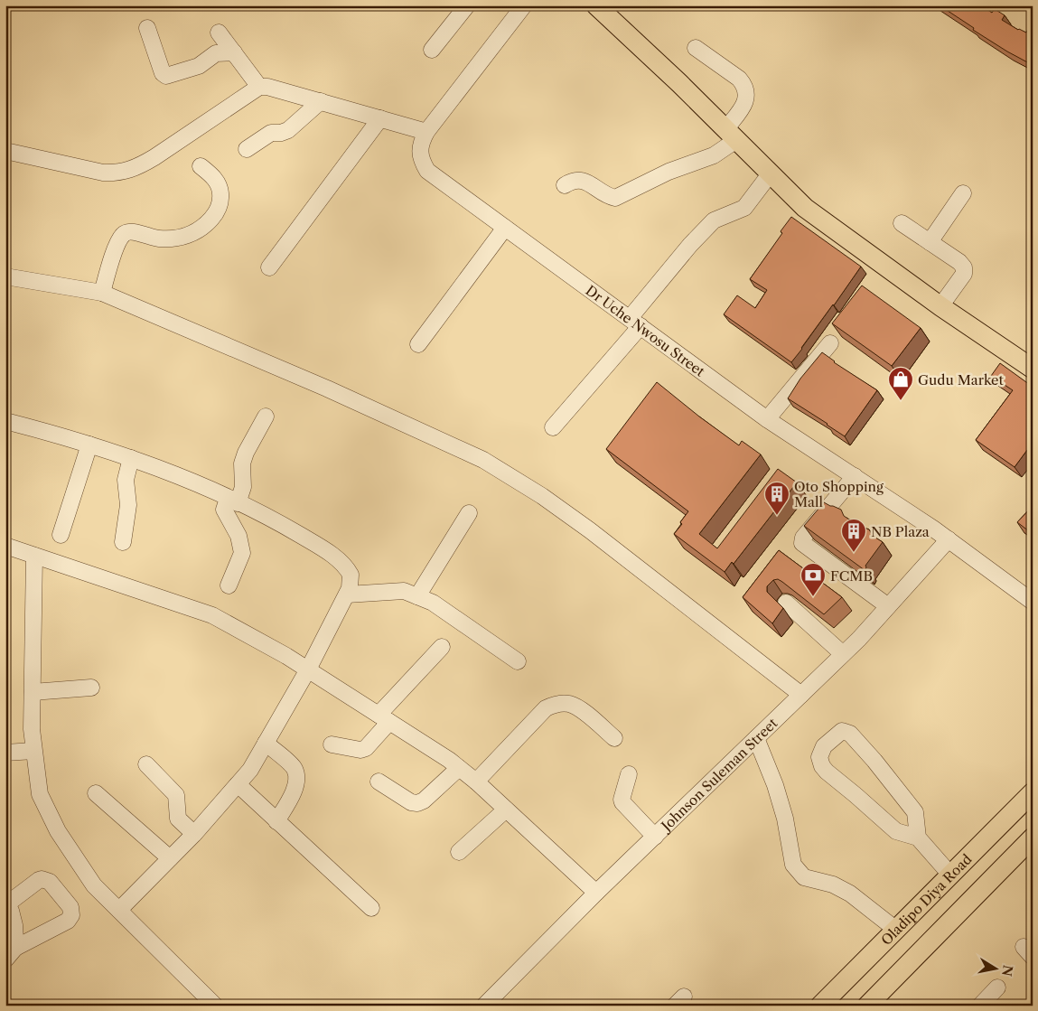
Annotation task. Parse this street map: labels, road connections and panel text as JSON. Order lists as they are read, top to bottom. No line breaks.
{"streets":{"main road":["Oladipo Diya Road"],"street":["Dr Uche Nwosu Street","Johnson Suleman Street"]},"crossings":[["Dr Uche Nwosu Street","Johnson Suleman Street"]],"places":{"shop":["Gudu Market"],"building":["Oto Shopping Mall","NB Plaza"],"bank":["FCMB"]},"north":"right"}
